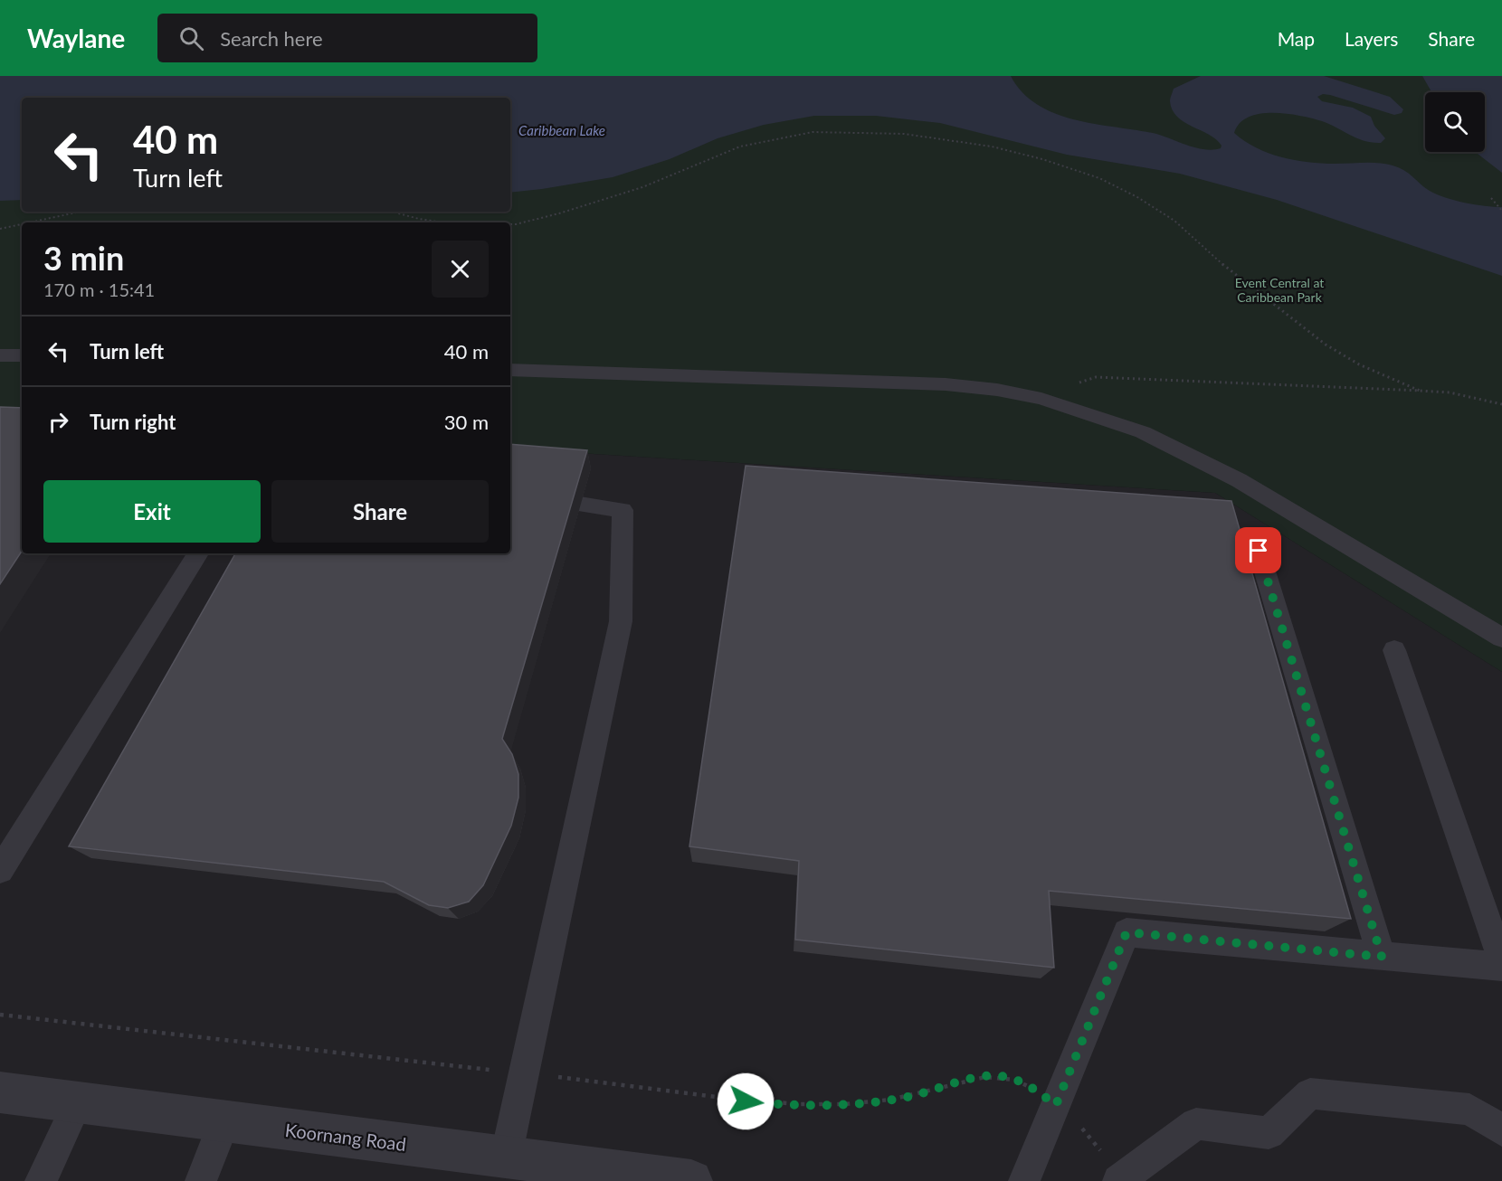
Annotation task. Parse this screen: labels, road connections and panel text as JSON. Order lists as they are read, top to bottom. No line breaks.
{"streets":{"street":["Koornang Road"]},"water":["Caribbean Lake"],"parks":["Event Central at Caribbean Park"],"page":{"header":"Waylane","search":"Search here","nav":["Map","Layers","Share"],"turn":["40 m","Turn left"],"heading":["3 min","170 m · 15:41"],"list":[{"name":"Turn left","value":"40 m"},{"name":"Turn right","value":"30 m"}],"buttons":["Exit","Share"]}}
